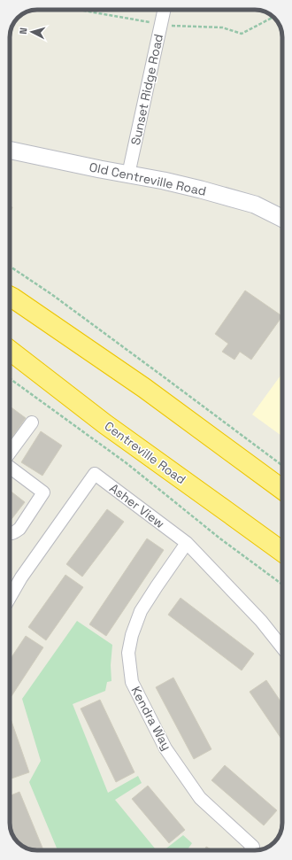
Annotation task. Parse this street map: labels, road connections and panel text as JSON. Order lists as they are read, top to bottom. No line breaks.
{"streets":{"highway":["Centreville Road"],"street":["Sunset Ridge Road","Old Centreville Road","Asher View","Kendra Way"]},"crossings":[["Sunset Ridge Road","Old Centreville Road"],["Asher View","Kendra Way"]],"north":"left"}
